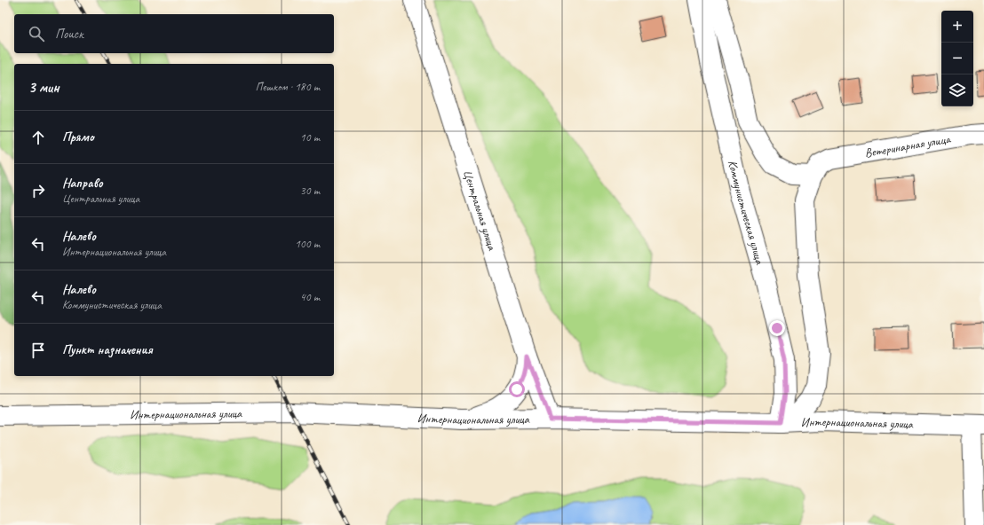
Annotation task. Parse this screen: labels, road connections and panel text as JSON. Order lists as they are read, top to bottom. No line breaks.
{"streets":{"street":["Ветеринарная улица","Центральная улица","Коммунистическая улица","Интернациональная улица"]},"crossings":[["Центральная улица","Интернациональная улица"],["Коммунистическая улица","Интернациональная улица"]],"page":{"map_buttons":["+","−"],"search":"Поиск","heading":["3 мин","Пешком · 180 m"],"list":[["Прямо","10 m"],["Направо","Центральная улица","30 m"],["Налево","Интернациональная улица","100 m"],["Налево","Коммунистическая улица","40 m"],"Пункт назначения"]}}
